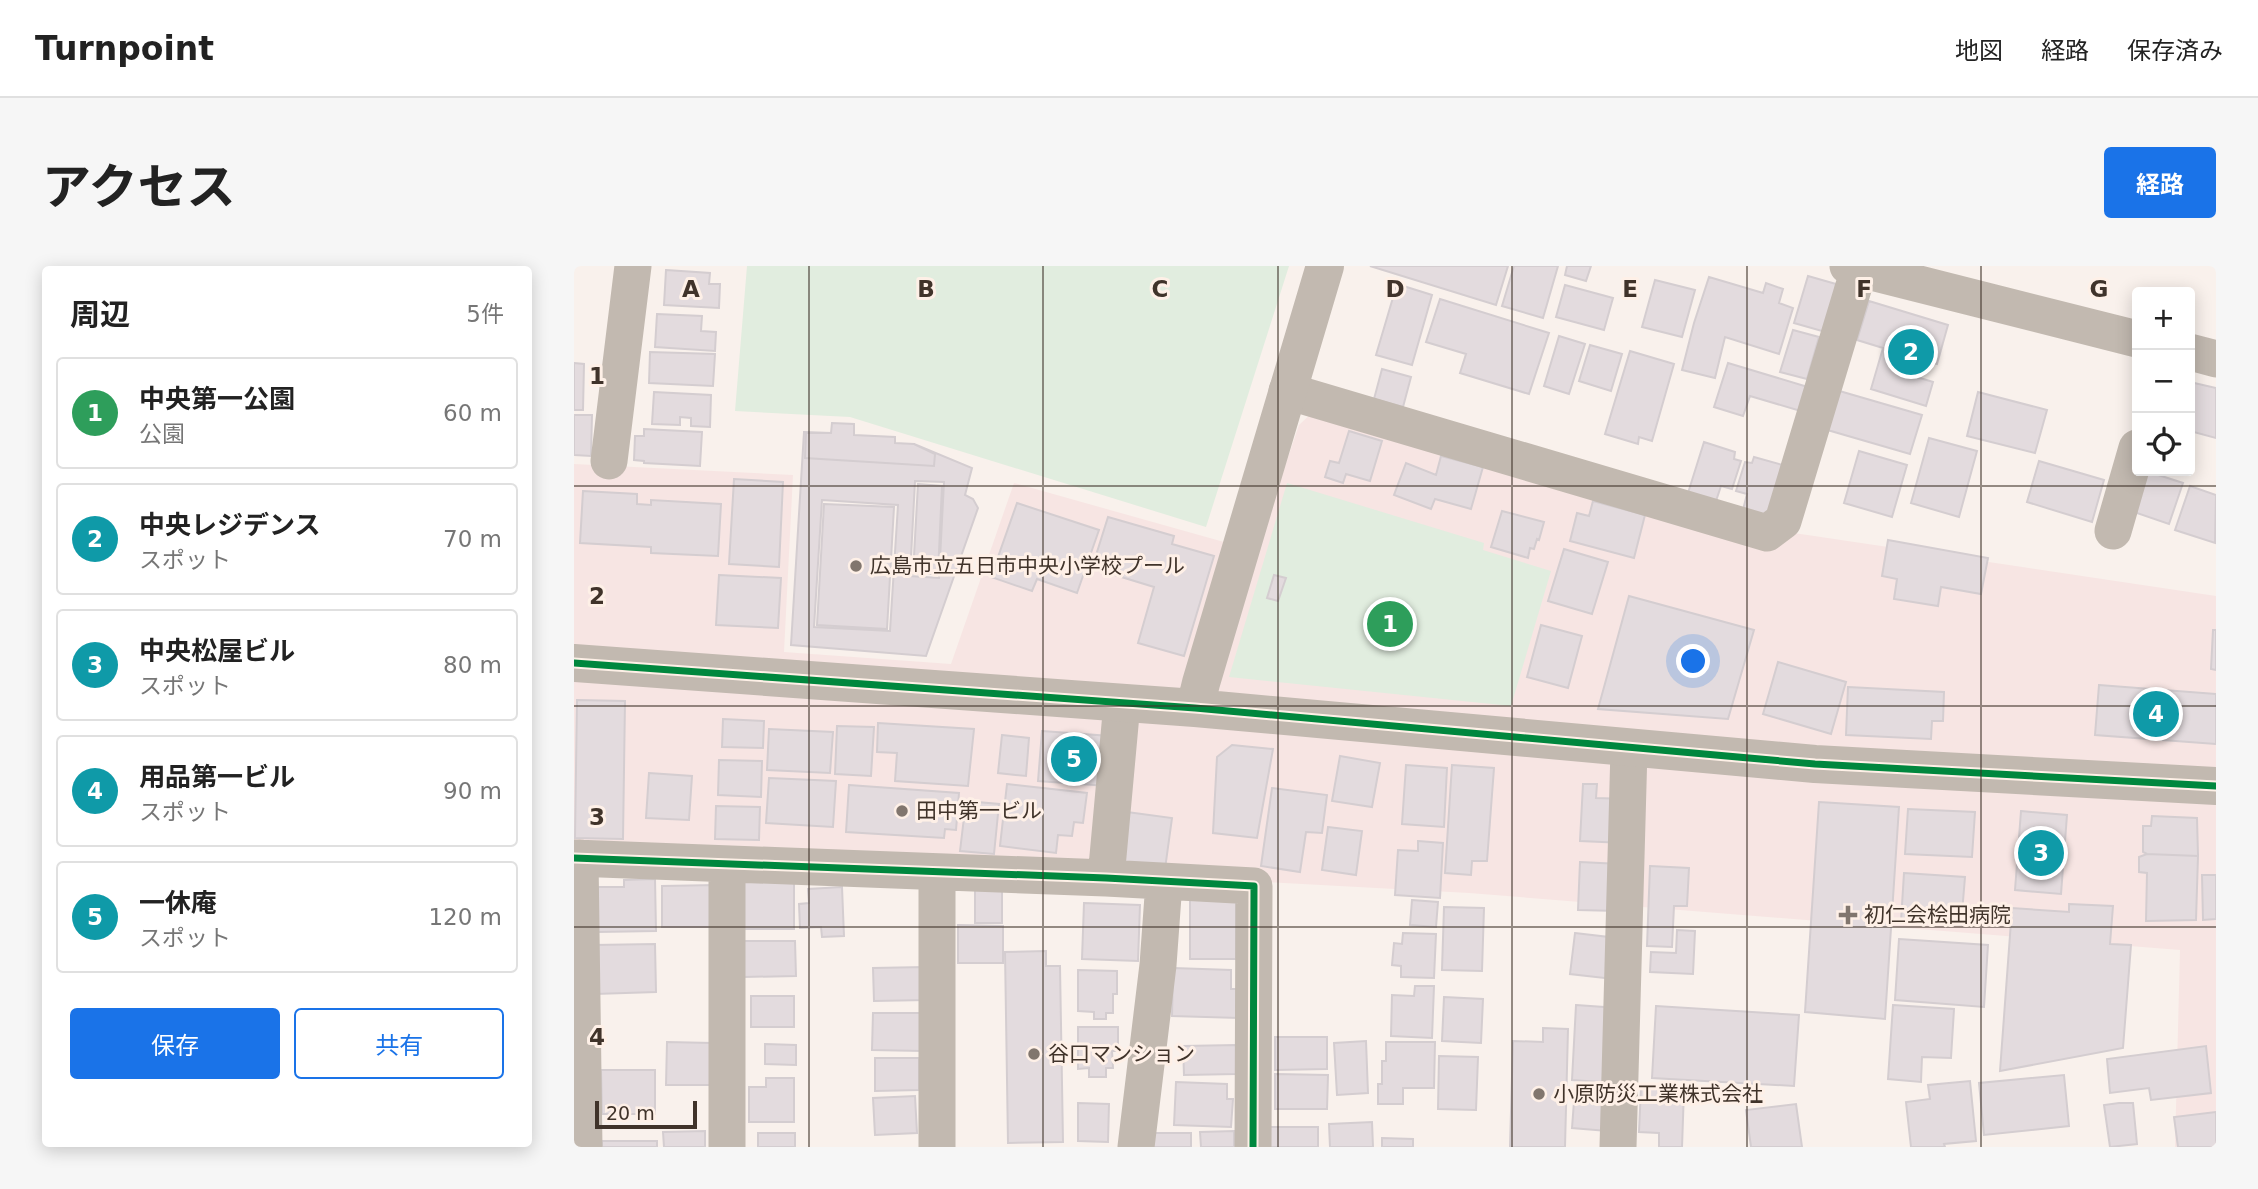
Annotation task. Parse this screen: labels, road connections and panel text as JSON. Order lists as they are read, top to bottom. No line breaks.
{"places":{"other":["広島市立五日市中央小学校プール","田中第一ビル","谷口マンション","小原防災工業株式会社"],"health":["初仁会桧田病院"]},"scale_bar":"20 m","page":{"header":"Turnpoint","nav":["地図","経路","保存済み"],"title":"アクセス","buttons":["経路",["保存","共有"]],"heading":["周辺","5件"],"map_buttons":["+","−"],"pins":["2","1","4","5","3"],"list":[{"mark":"1","name":"中央第一公園","note":"公園","value":"60 m"},{"mark":"2","name":"中央レジデンス","note":"スポット","value":"70 m"},{"mark":"3","name":"中央松屋ビル","note":"スポット","value":"80 m"},{"mark":"4","name":"用品第一ビル","note":"スポット","value":"90 m"},{"mark":"5","name":"一休庵","note":"スポット","value":"120 m"}],"scale":"20 m"},"grid":{"columns":["A","B","C","D","E","F","G"],"rows":["1","2","3","4"]}}
